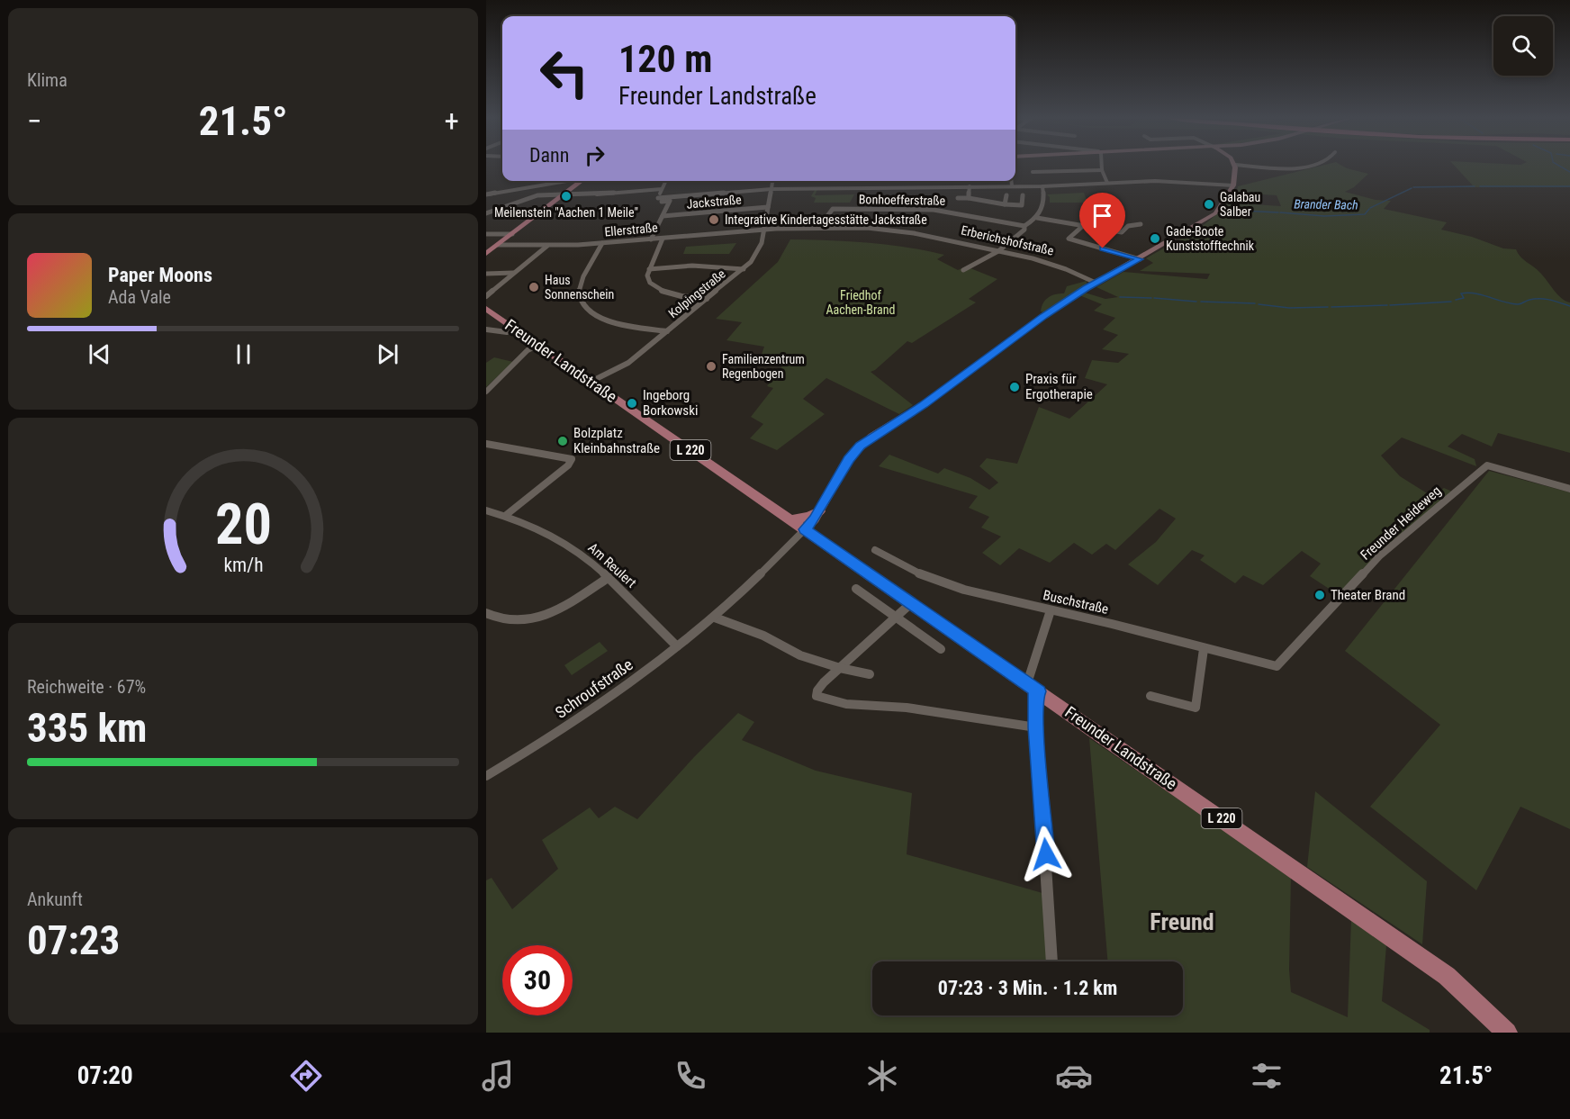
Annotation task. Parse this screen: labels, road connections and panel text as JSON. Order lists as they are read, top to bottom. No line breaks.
{"streets":{"main road":["Freunder Landstraße","L 220"],"street":["Bonhoefferstraße","Jackstraße","Ellerstraße","Erberichshofstraße","Kolpingstraße","Freunder Heideweg","Am Reulert","Buschstraße","Schroufstraße"]},"crossings":[["Bonhoefferstraße","Erberichshofstraße"],["Jackstraße","Kolpingstraße"],["Ellerstraße","Erberichshofstraße"],["Ellerstraße","Kolpingstraße"],["Erberichshofstraße","Kolpingstraße"],["Kolpingstraße","Freunder Landstraße"],["Freunder Landstraße","Schroufstraße"],["Freunder Heideweg","Buschstraße"],["Am Reulert","Schroufstraße"]],"districts":["Freund"],"water":["Brander Bach"],"parks":["Friedhof Aachen-Brand"],"places":["Meilenstein \"Aachen 1 Meile\"","Galabau Salber","Integrative Kindertagesstätte Jackstraße","Gade-Boote Kunststofftechnik","Haus Sonnenschein","Familienzentrum Regenbogen","Praxis für Ergotherapie","Ingeborg Borkowski","Bolzplatz Kleinbahnstraße","Theater Brand"],"page":{"tile":["Klima",["Reichweite · 67%","335 km"],["Ankunft","07:23"]],"turn":["120 m","Freunder Landstraße"],"heat":["−","21.5°","+"],"then":"Dann","song":["Paper Moons","Ada Vale"],"limit":"30","trip":"07:23 · 3 Min. · 1.2 km","tabs":["07:20","21.5°"],"gauge":["20","km/h"]}}
